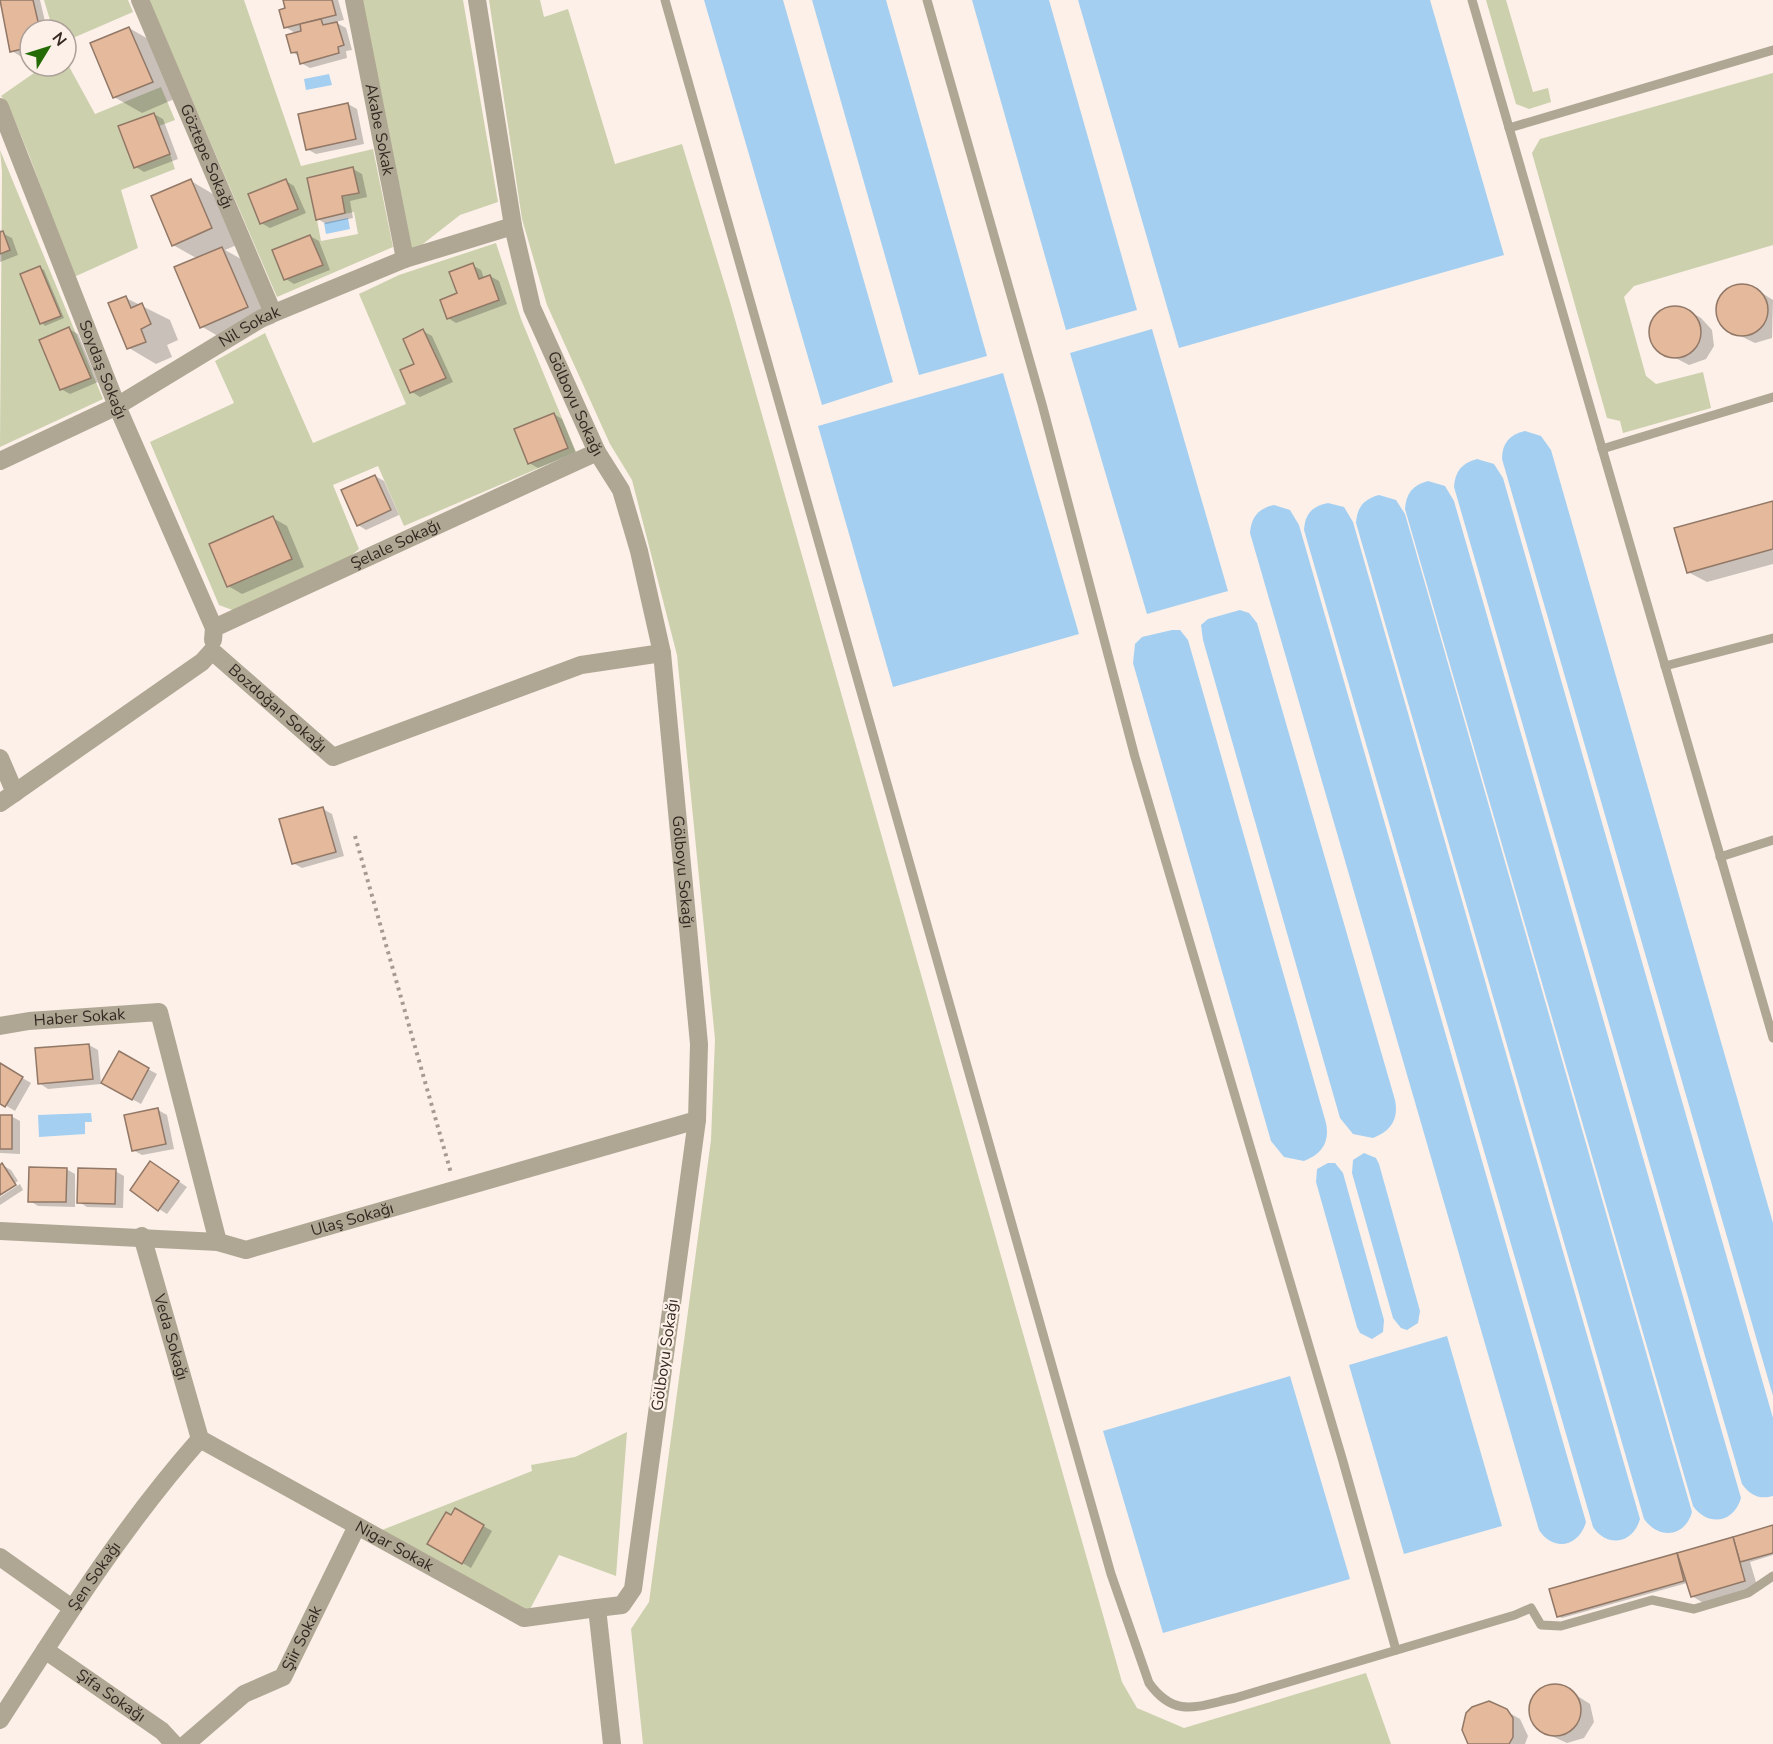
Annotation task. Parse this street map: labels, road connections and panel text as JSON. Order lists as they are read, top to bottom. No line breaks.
{"streets":{"street":["Akabe Sokak","Göztepe Sokağı","Nil Sokak","Soydaş Sokağı","Gölboyu Sokağı","Şelale Sokağı","Bozdoğan Sokağı","Haber Sokak","Ulaş Sokağı","Veda Sokağı","Nigar Sokak","Şen Sokağı","Şiir Sokak","Şifa Sokağı"]},"crossings":[["Akabe Sokak","Nil Sokak"],["Göztepe Sokağı","Nil Sokak"],["Nil Sokak","Soydaş Sokağı"],["Nil Sokak","Gölboyu Sokağı"],["Soydaş Sokağı","Şelale Sokağı"],["Gölboyu Sokağı","Şelale Sokağı"],["Gölboyu Sokağı","Bozdoğan Sokağı"],["Gölboyu Sokağı","Ulaş Sokağı"],["Gölboyu Sokağı","Nigar Sokak"],["Haber Sokak","Ulaş Sokağı"],["Ulaş Sokağı","Veda Sokağı"],["Veda Sokağı","Nigar Sokak"],["Veda Sokağı","Şen Sokağı"],["Nigar Sokak","Şen Sokağı"],["Nigar Sokak","Şiir Sokak"],["Şen Sokağı","Şifa Sokağı"]],"north":"top right"}
